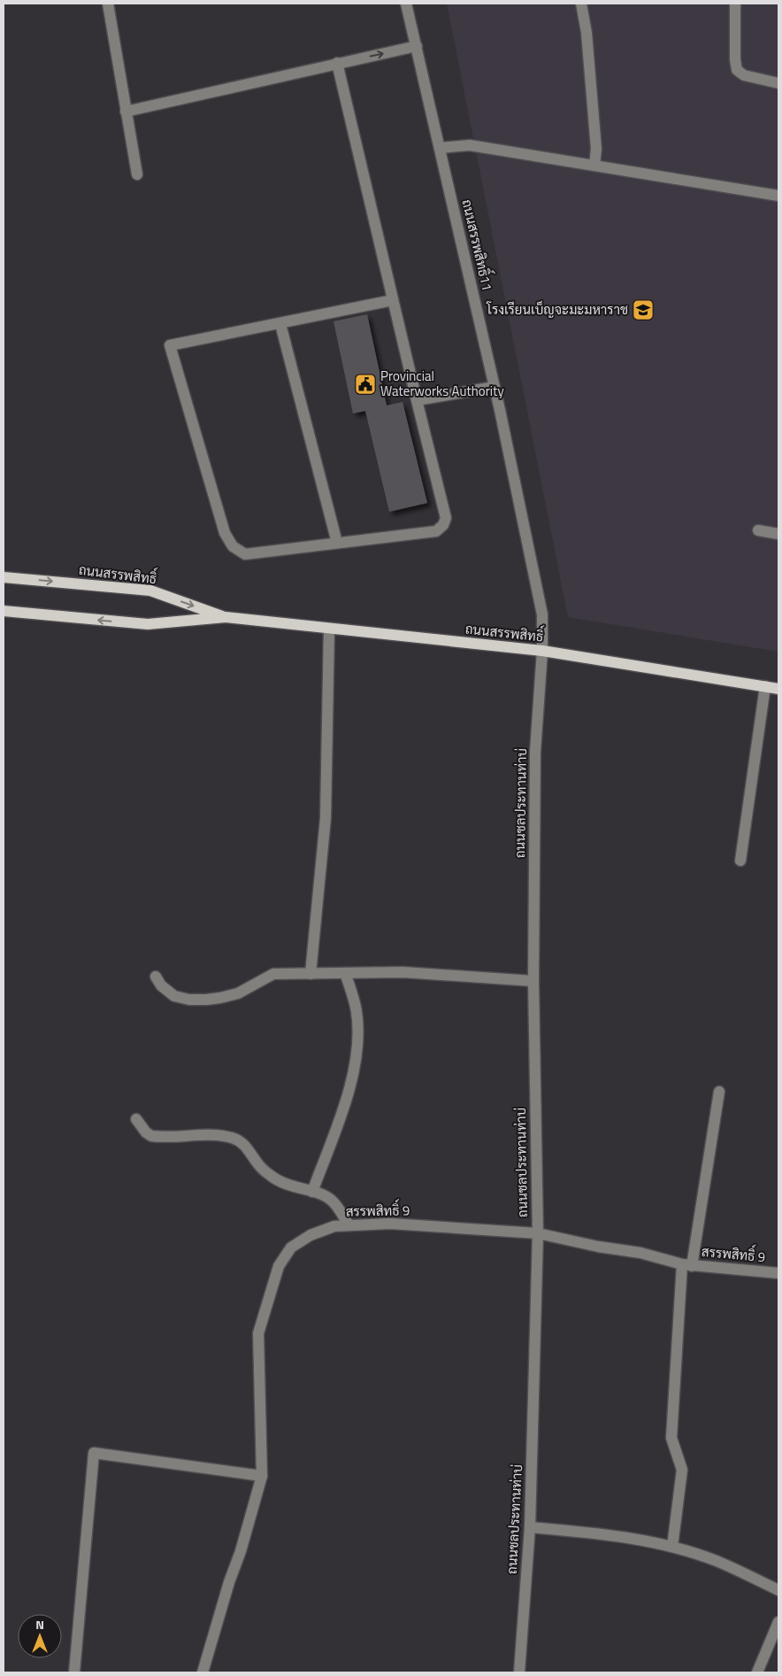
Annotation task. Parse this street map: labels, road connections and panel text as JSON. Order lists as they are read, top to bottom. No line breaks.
{"streets":{"main road":["ถนนสรรพสิทธิ์"],"street":["ถนนสรรพสิทธิ์11","ถนนชลประทานท่าบ่","สรรพสิทธิ์ 9"]},"crossings":[["ถนนสรรพสิทธิ์11","ถนนสรรพสิทธิ์"],["ถนนสรรพสิทธิ์11","ถนนชลประทานท่าบ่"],["ถนนสรรพสิทธิ์","ถนนชลประทานท่าบ่"],["ถนนชลประทานท่าบ่","สรรพสิทธิ์ 9"]],"places":{"school or university":["โรงเรียนเบ็ญจะมะมหาราช"],"public building":["Provincial Waterworks Authority"]},"north":"top"}
